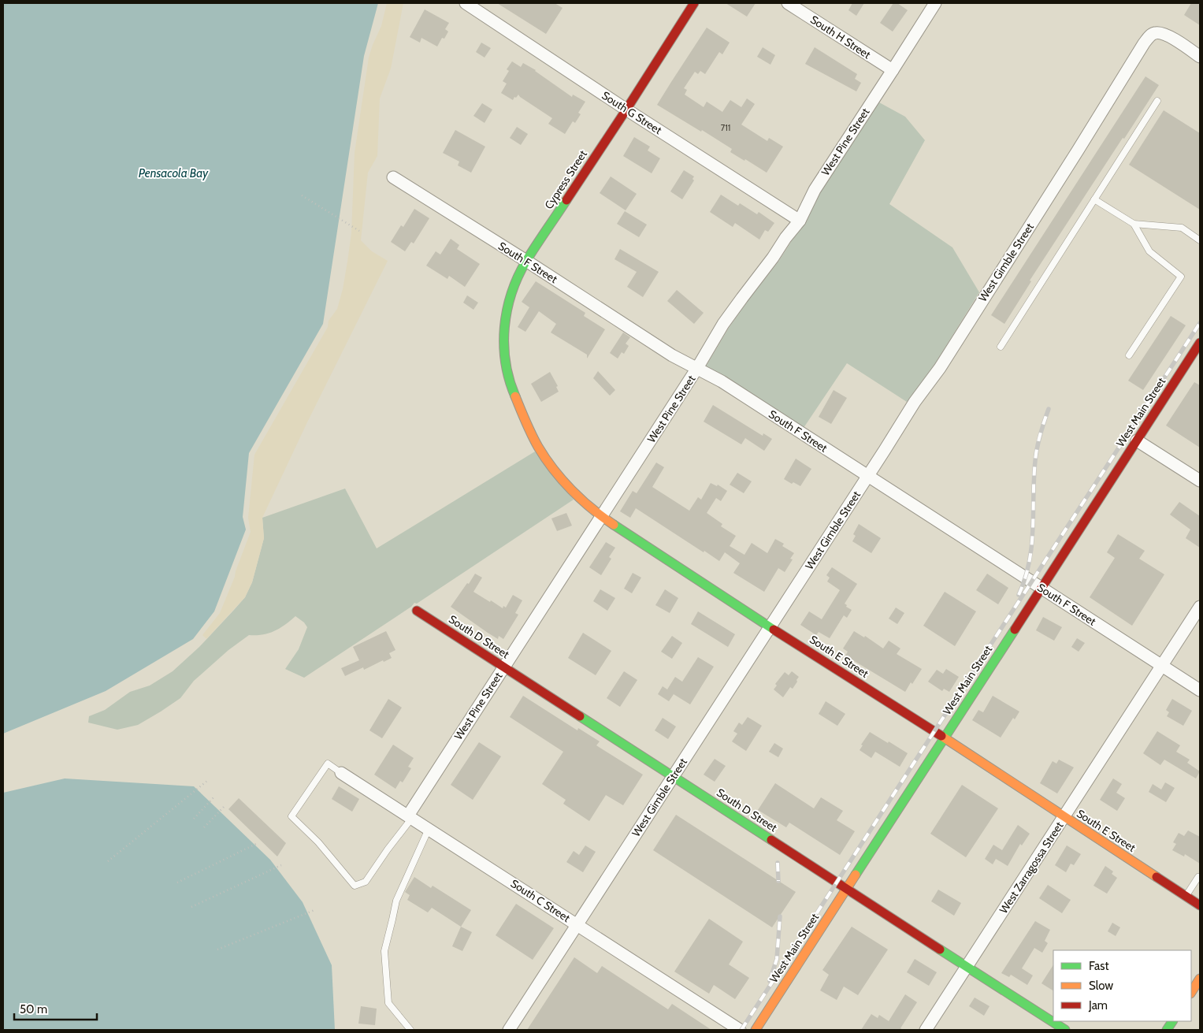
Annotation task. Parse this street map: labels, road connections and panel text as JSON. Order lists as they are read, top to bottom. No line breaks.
{"streets":{"street":["South H Street","South G Street","West Pine Street","Cypress Street","South F Street","West Gimble Street","West Main Street","South D Street","South E Street","West Zarragossa Street","South C Street"]},"crossings":[["South H Street","West Pine Street"],["South G Street","West Pine Street"],["South G Street","Cypress Street"],["West Pine Street","South F Street"],["West Pine Street","South D Street"],["West Pine Street","South E Street"],["West Pine Street","South C Street"],["Cypress Street","South F Street"],["Cypress Street","South E Street"],["South F Street","West Gimble Street"],["South F Street","West Main Street"],["South F Street","West Zarragossa Street"],["West Gimble Street","South D Street"],["West Gimble Street","South E Street"],["West Gimble Street","South C Street"],["West Main Street","South D Street"],["West Main Street","South E Street"],["South D Street","West Zarragossa Street"],["South E Street","West Zarragossa Street"]],"water":["Pensacola Bay"],"house_numbers":["711"],"legend":["Fast","Slow","Jam"],"scale_bar":"50 m"}
